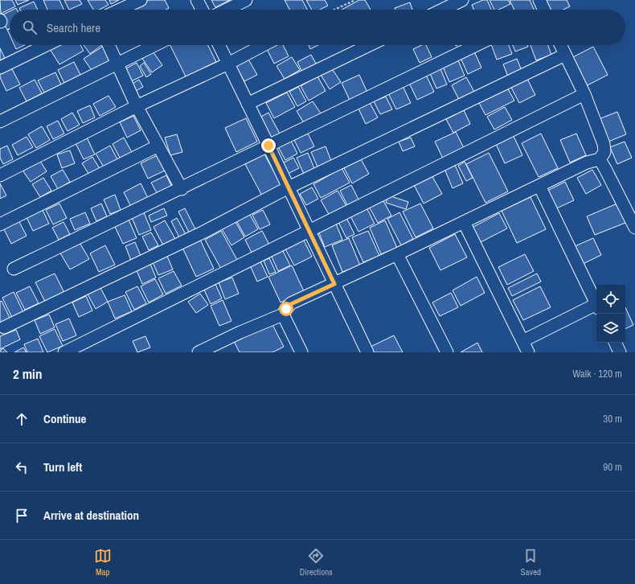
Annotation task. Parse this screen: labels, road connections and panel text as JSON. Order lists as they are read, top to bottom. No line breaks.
{"page":{"search":"Search here","heading":["2 min","Walk · 120 m"],"list":[["Continue","30 m"],["Turn left","90 m"],"Arrive at destination"],"nav":["Map","Directions","Saved"]}}
